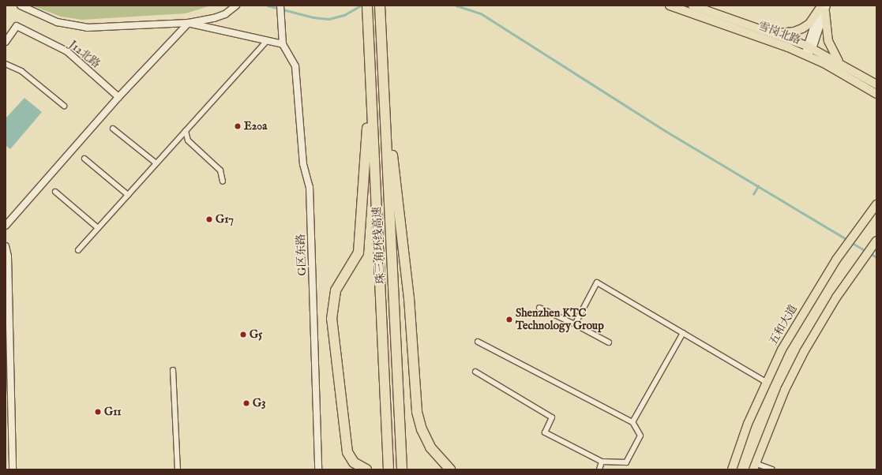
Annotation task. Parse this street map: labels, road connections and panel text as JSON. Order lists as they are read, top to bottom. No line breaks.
{"streets":{"highway":["珠三角环线高速"],"main road":["雪岗北路","五和大道"],"street":["J12北路","G区东路"]},"places":["E20a","G17","Shenzhen KTC Technology Group","G5","G3","G11"]}
